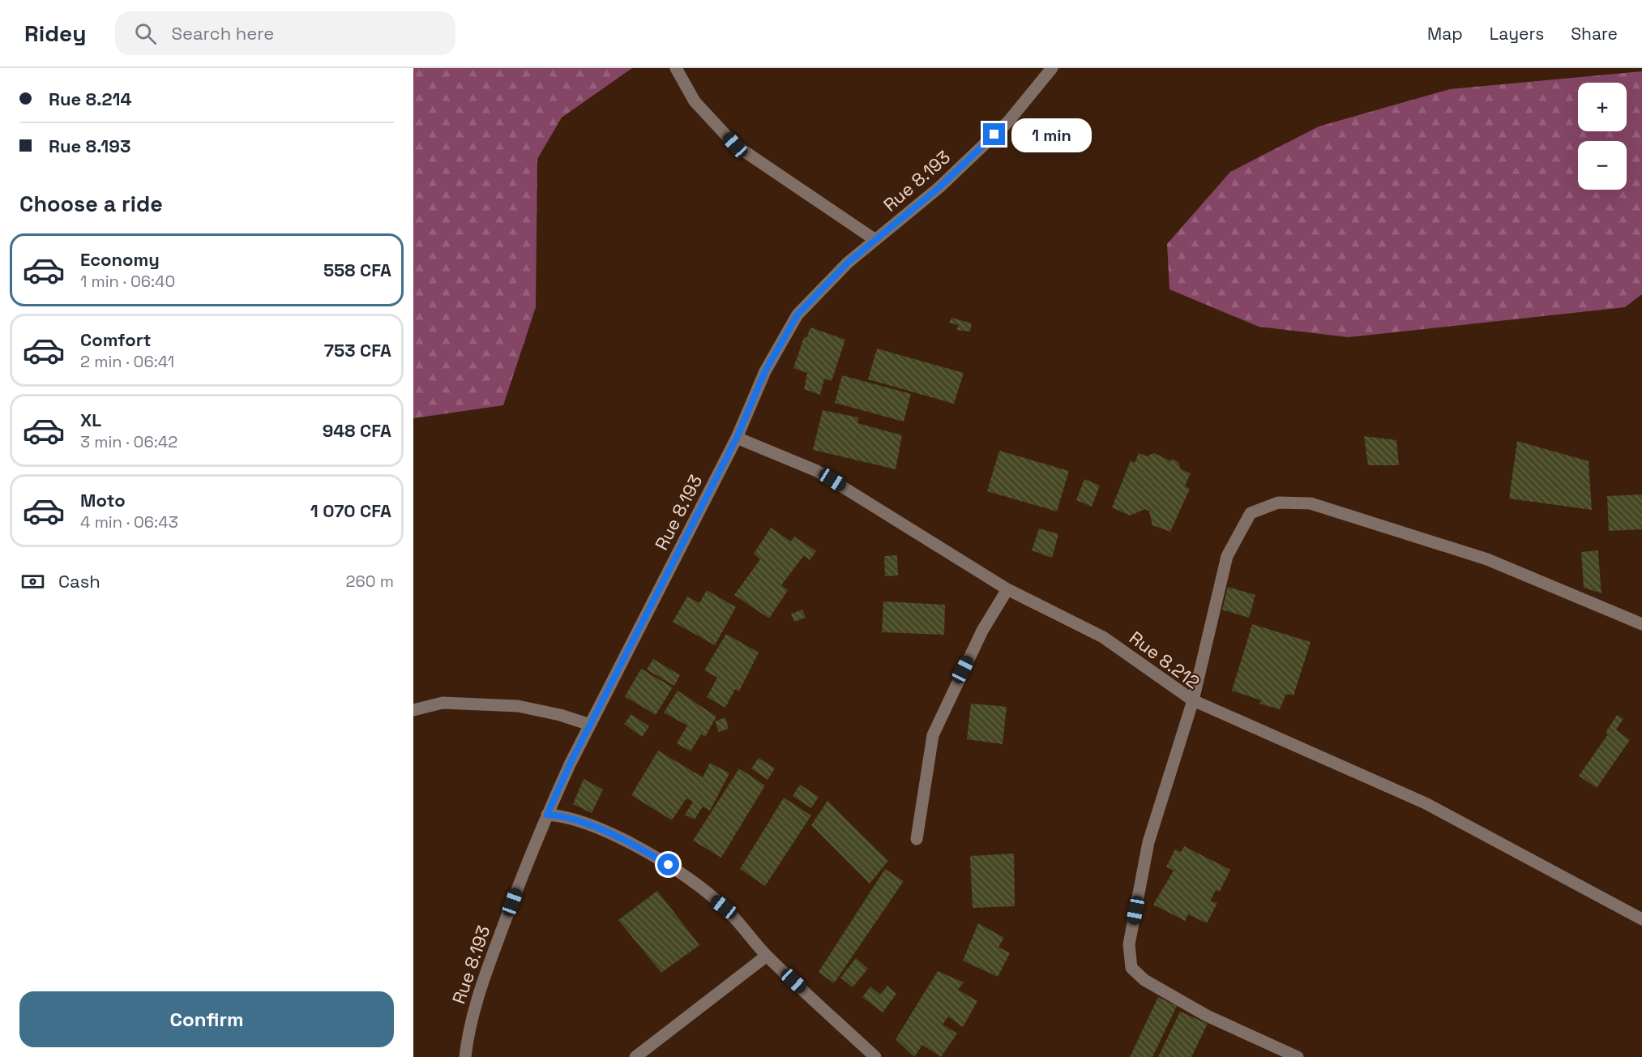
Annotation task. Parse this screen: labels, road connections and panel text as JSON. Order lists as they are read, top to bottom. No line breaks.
{"streets":{"street":["Rue 8.193","Rue 8.212"]},"crossings":[["Rue 8.193","Rue 8.212"]],"page":{"header":"Ridey","search":"Search here","nav":["Map","Layers","Share"],"banner":["Rue 8.214","Rue 8.193"],"map_buttons":["+","−"],"bubble":"1 min","heading":"Choose a ride","list":[{"name":"Economy","note":"1 min · 06:40","value":"558 CFA"},{"name":"Comfort","note":"2 min · 06:41","value":"753 CFA"},{"name":"XL","note":"3 min · 06:42","value":"948 CFA"},{"name":"Moto","note":"4 min · 06:43","value":"1 070 CFA"}],"pay":["Cash","260 m"],"buttons":"Confirm"}}
